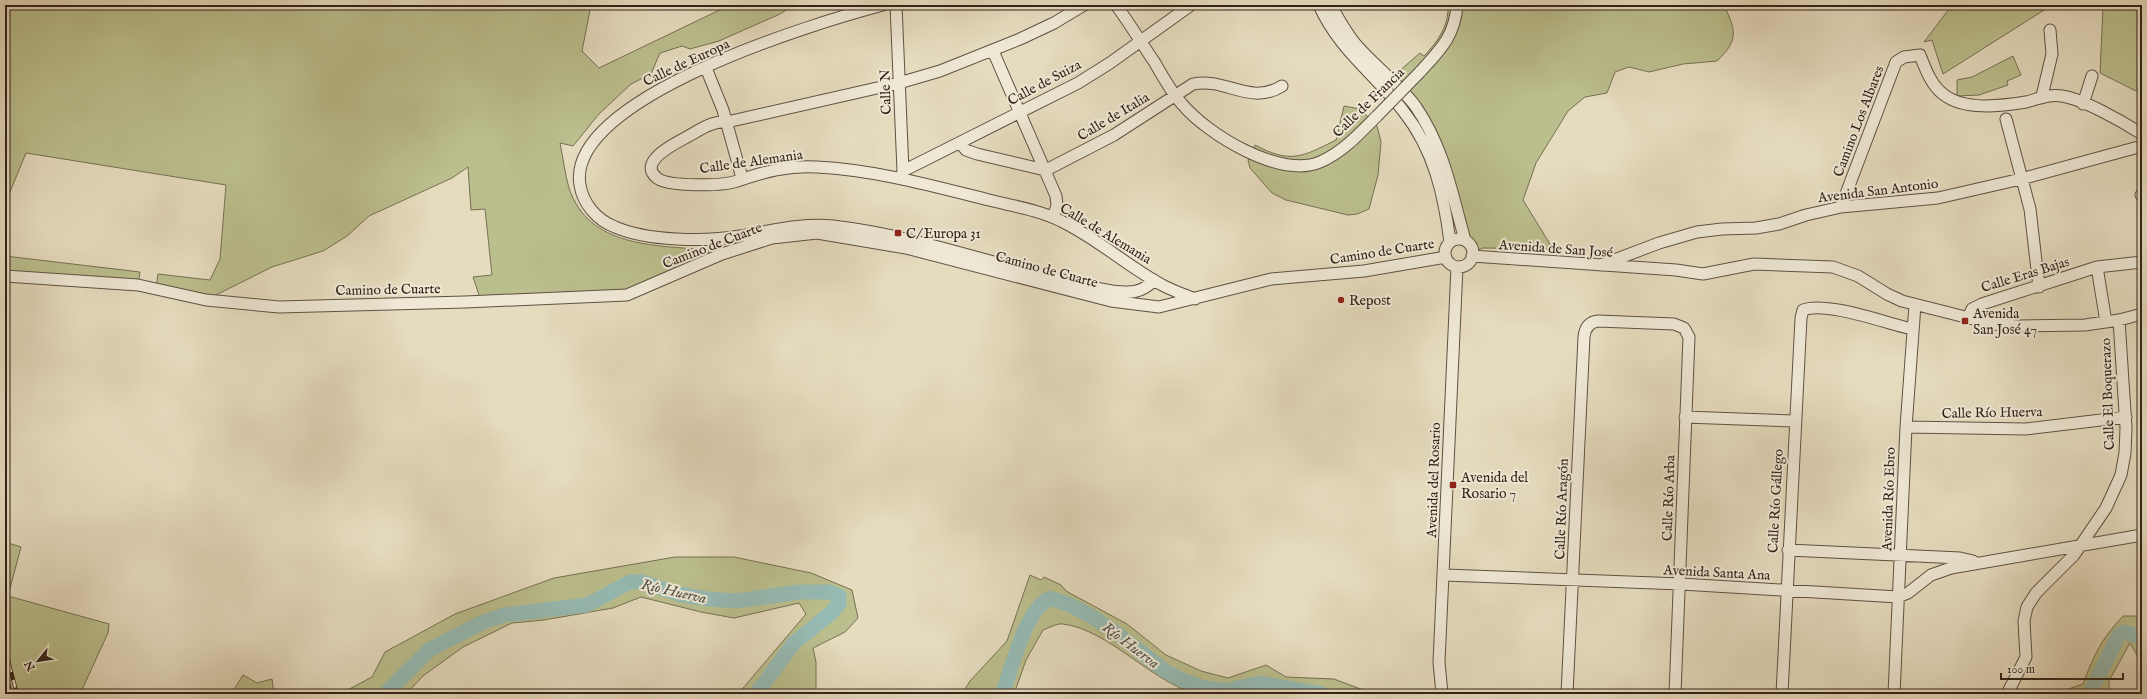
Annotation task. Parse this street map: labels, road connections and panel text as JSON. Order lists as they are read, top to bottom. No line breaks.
{"streets":{"street":["Calle de Europa","Calle de Suiza","Calle N","Calle de Francia","Calle de Italia","Camino Los Albares","Calle de Alemania","Avenida San Antonio","Camino de Cuarte","Avenida de San José","Calle Eras Bajas","Calle El Boquerazo","Calle Río Huerva","Avenida del Rosario","Calle Río Arba","Avenida Río Ebro","Calle Río Gállego","Calle Río Aragón","Avenida Santa Ana"]},"crossings":[["Calle de Europa","Calle de Alemania"],["Calle de Suiza","Calle N"],["Calle de Suiza","Calle de Francia"],["Calle de Suiza","Calle de Alemania"],["Calle N","Calle de Alemania"],["Calle de Francia","Calle de Italia"],["Camino Los Albares","Avenida San Antonio"],["Calle de Alemania","Camino de Cuarte"],["Avenida San Antonio","Avenida de San José"],["Camino de Cuarte","Avenida de San José"],["Camino de Cuarte","Avenida del Rosario"],["Avenida de San José","Calle Eras Bajas"],["Avenida de San José","Calle El Boquerazo"],["Avenida de San José","Avenida del Rosario"],["Avenida de San José","Avenida Río Ebro"],["Calle El Boquerazo","Calle Río Huerva"],["Calle Río Huerva","Avenida Río Ebro"],["Avenida del Rosario","Avenida Santa Ana"],["Calle Río Arba","Calle Río Aragón"],["Calle Río Arba","Avenida Santa Ana"],["Avenida Río Ebro","Calle Río Gállego"],["Avenida Río Ebro","Avenida Santa Ana"],["Calle Río Gállego","Avenida Santa Ana"],["Calle Río Aragón","Avenida Santa Ana"]],"water":["Río Huerva"],"places":{"transit":["C/ Europa 31","Avenida San José 47","Avenida del Rosario 7"],"other":["Repost"]},"scale_bar":"100 m","north":"bottom left"}
